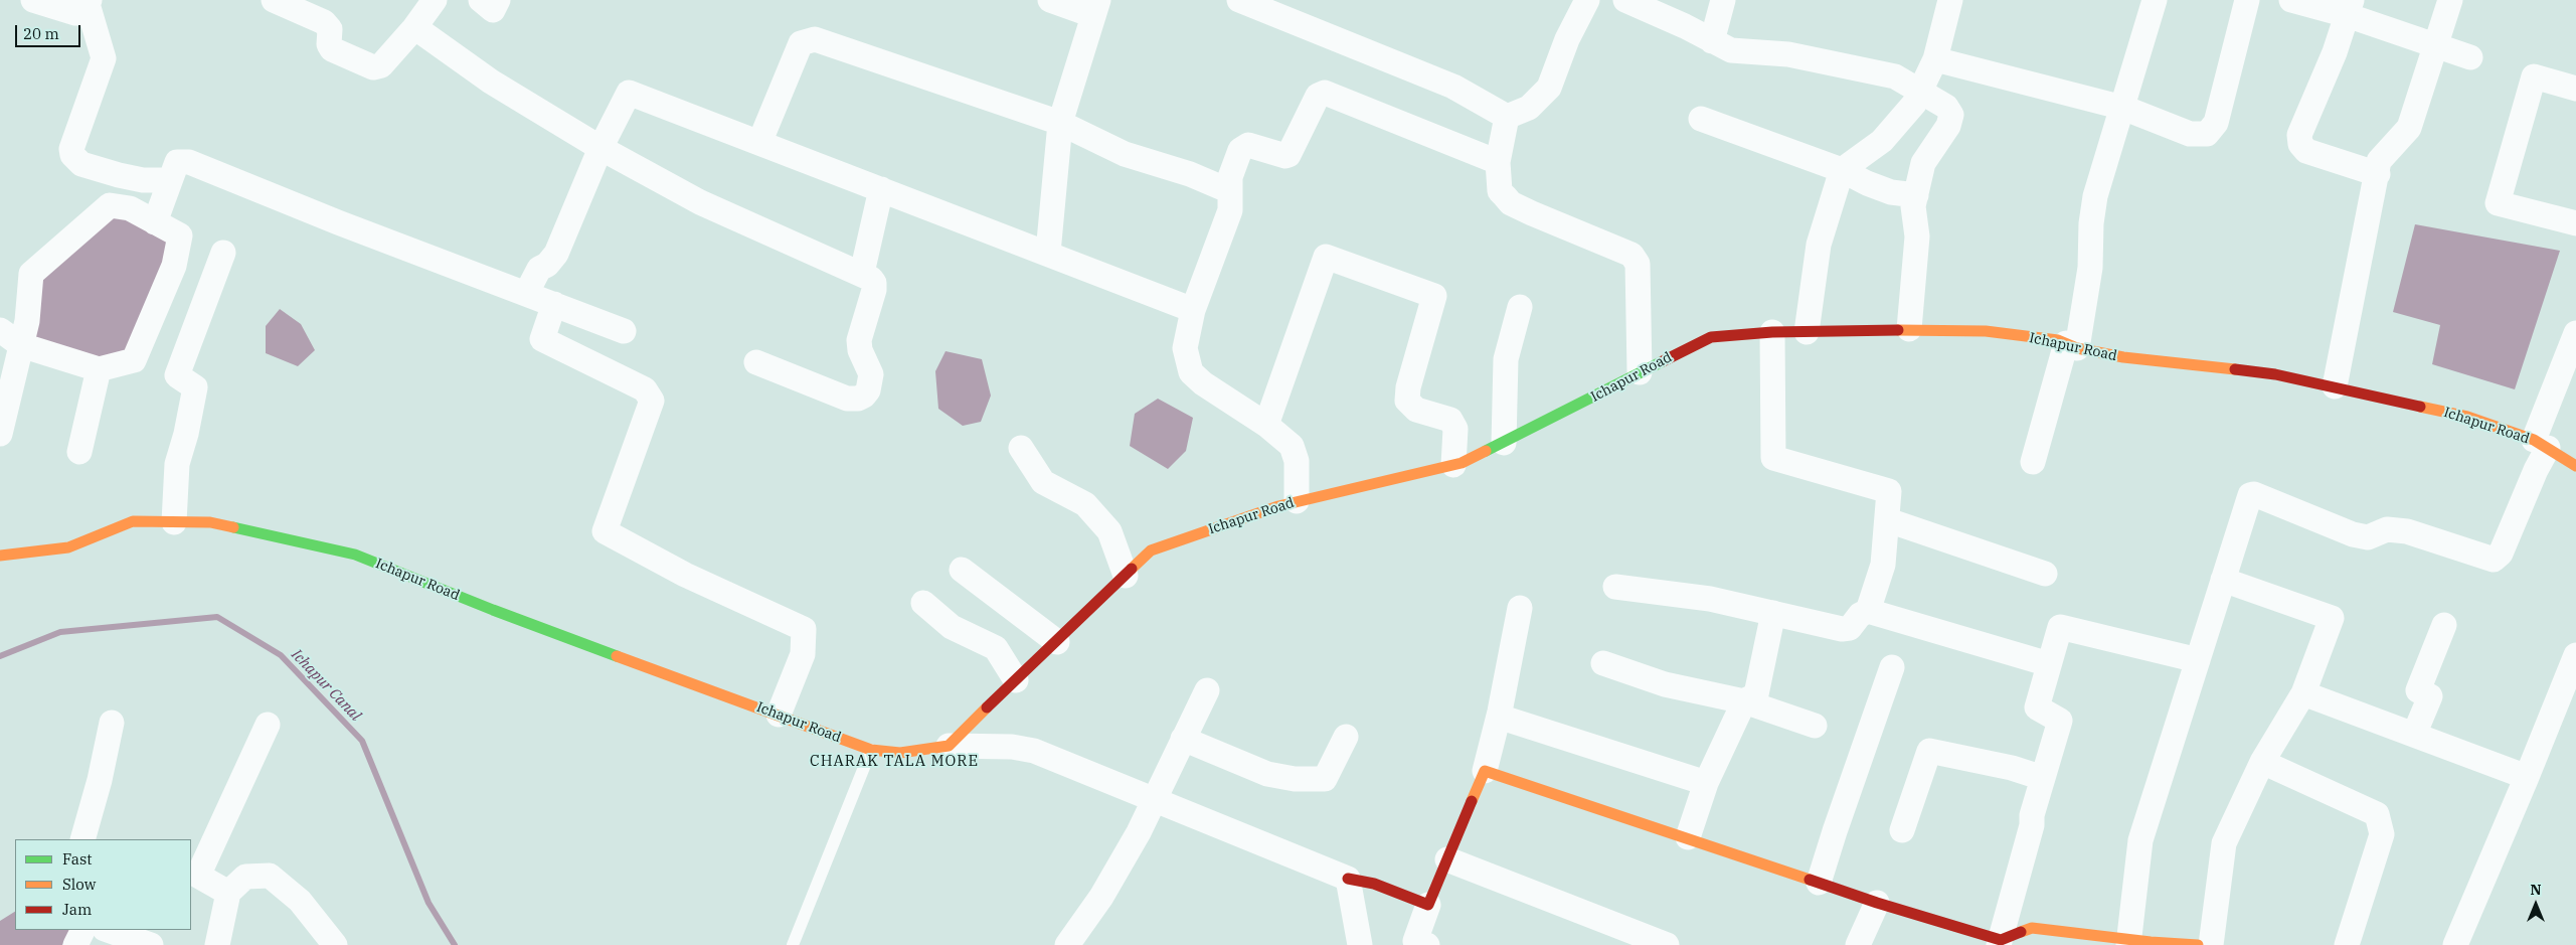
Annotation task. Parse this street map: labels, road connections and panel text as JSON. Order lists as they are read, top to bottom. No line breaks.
{"streets":{"street":["Ichapur Road"]},"districts":["CHARAK TALA MORE"],"water":["Ichapur Canal"],"legend":["Fast","Slow","Jam"],"scale_bar":"20 m","north":"top"}
